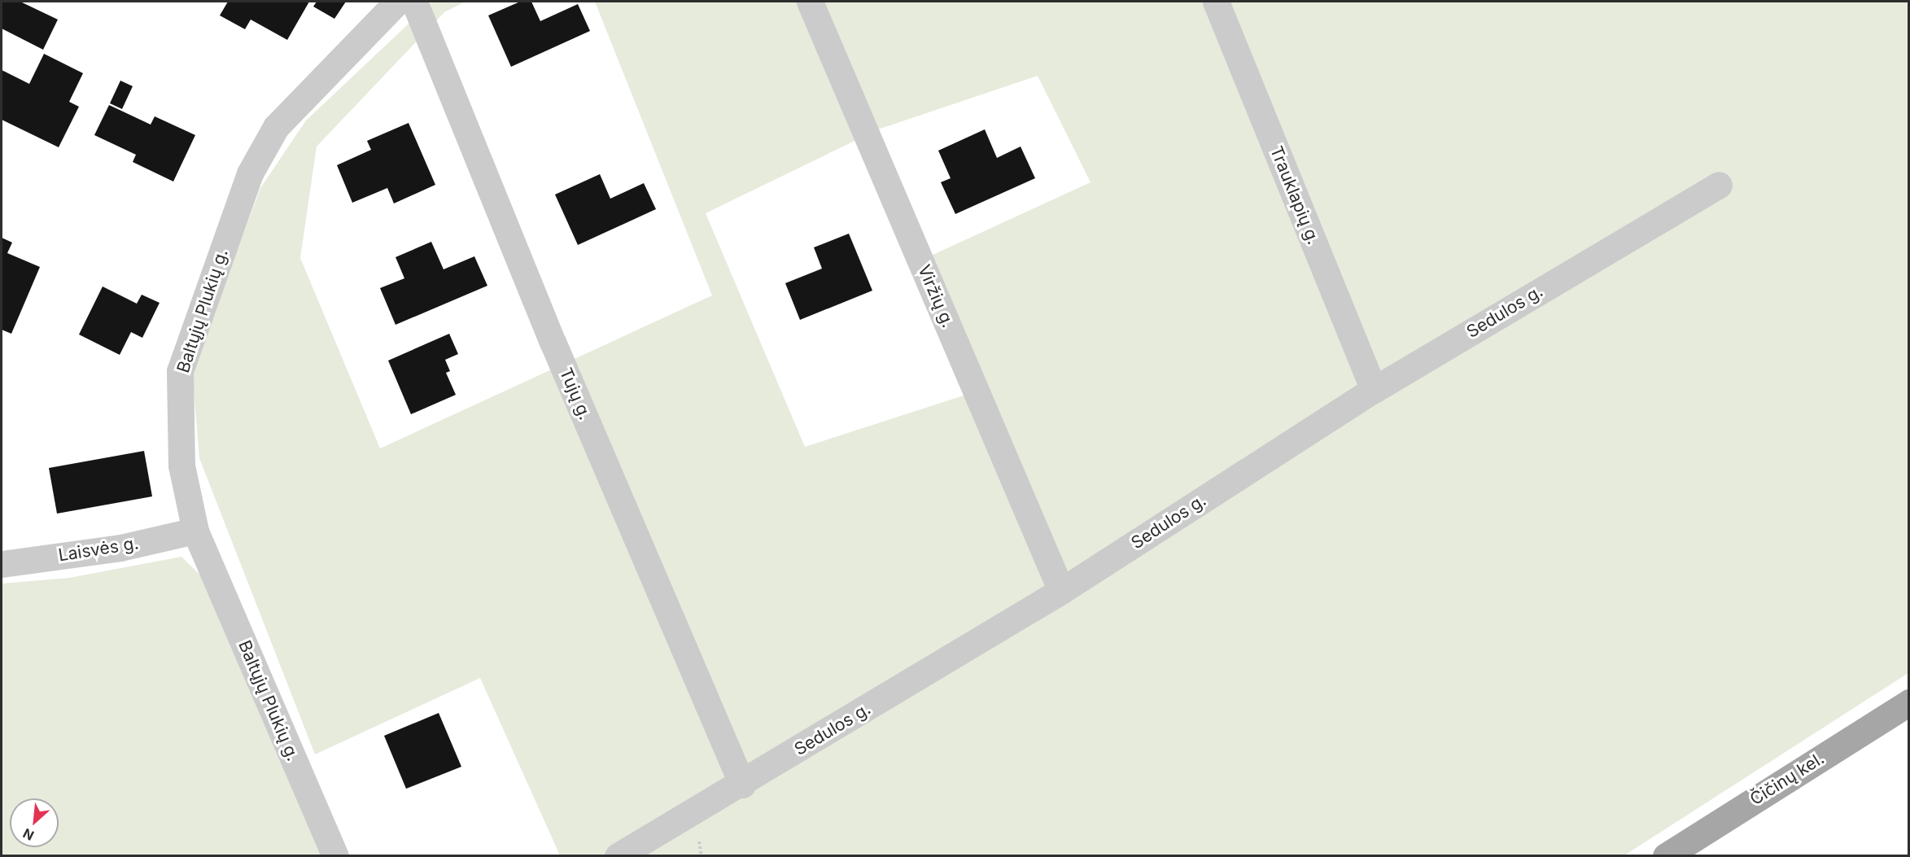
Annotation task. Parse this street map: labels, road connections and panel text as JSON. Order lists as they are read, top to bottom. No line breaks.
{"streets":{"main road":["Čičinų kel."],"street":["Trauklapių g.","Viržių g.","Baltųjų Plukių g.","Sedulos g.","Tujų g.","Laisvės g."]},"crossings":[["Trauklapių g.","Sedulos g."],["Viržių g.","Sedulos g."],["Baltųjų Plukių g.","Laisvės g."],["Sedulos g.","Tujų g."]],"north":"bottom left"}
